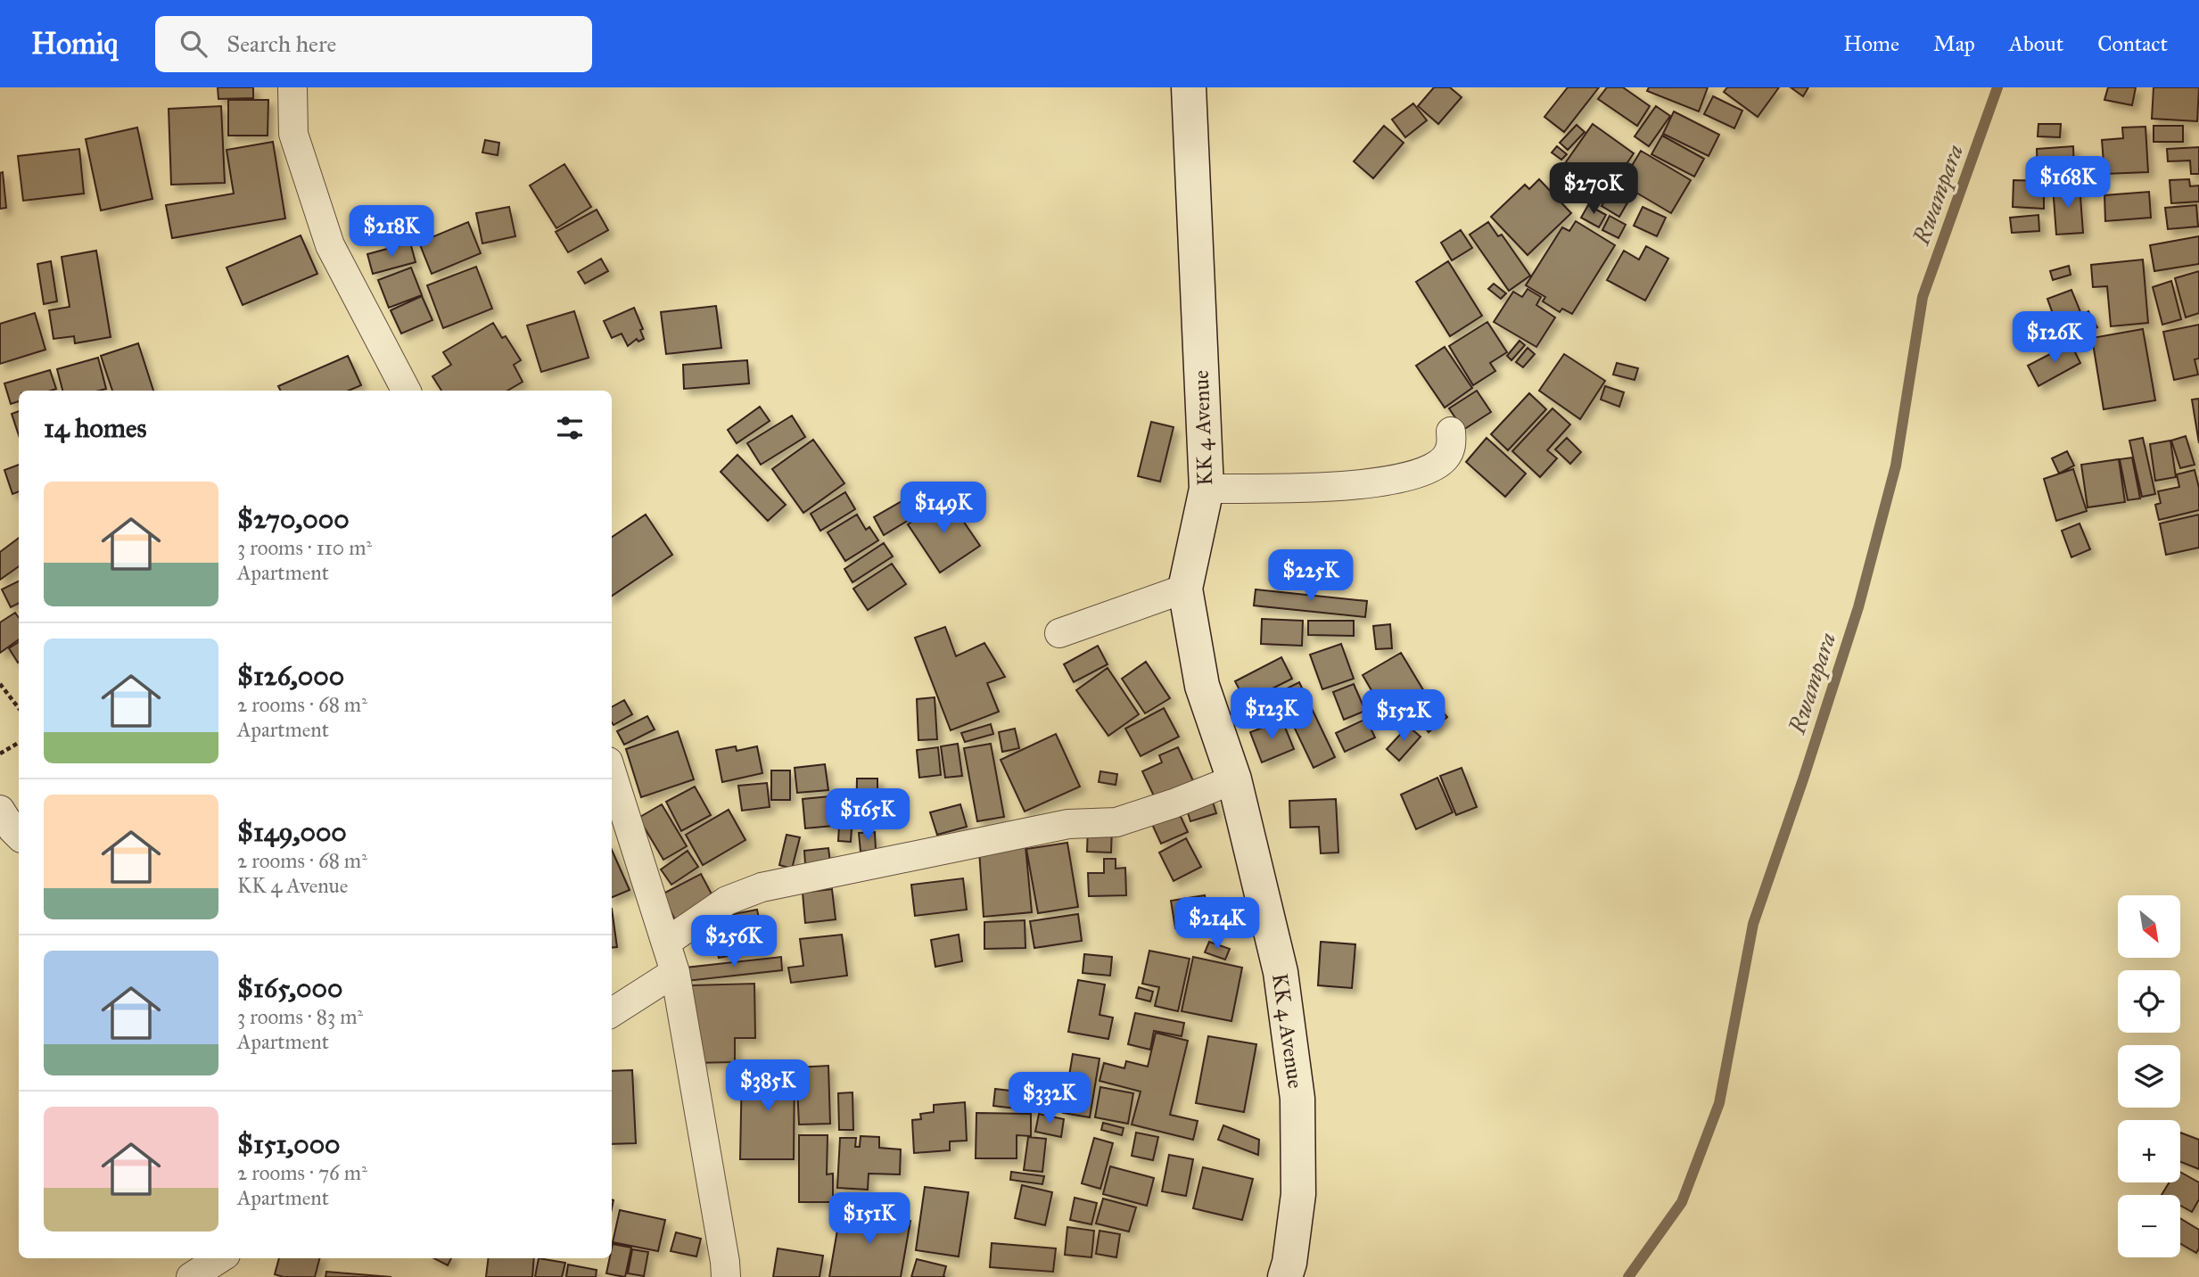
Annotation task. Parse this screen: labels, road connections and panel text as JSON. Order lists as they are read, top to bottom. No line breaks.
{"streets":{"main road":["KK 4 Avenue"]},"water":["Rwampara"],"north":"bottom right","page":{"header":"Homiq","search":"Search here","nav":["Home","Map","About","Contact"],"price":["$168K","$270K","$218K","$126K","$149K","$225K","$123K","$152K","$165K","$214K","$256K","$385K","$332K","$151K"],"heading":"14 homes","list":[{"name":"$270,000","note":"3 rooms · 110 m² · Apartment"},{"name":"$126,000","note":"2 rooms · 68 m² · Apartment"},{"name":"$149,000","note":"2 rooms · 68 m² · KK 4 Avenue"},{"name":"$165,000","note":"3 rooms · 83 m² · Apartment"},{"name":"$151,000","note":"2 rooms · 76 m² · Apartment"}],"map_buttons":["+","−"]}}
